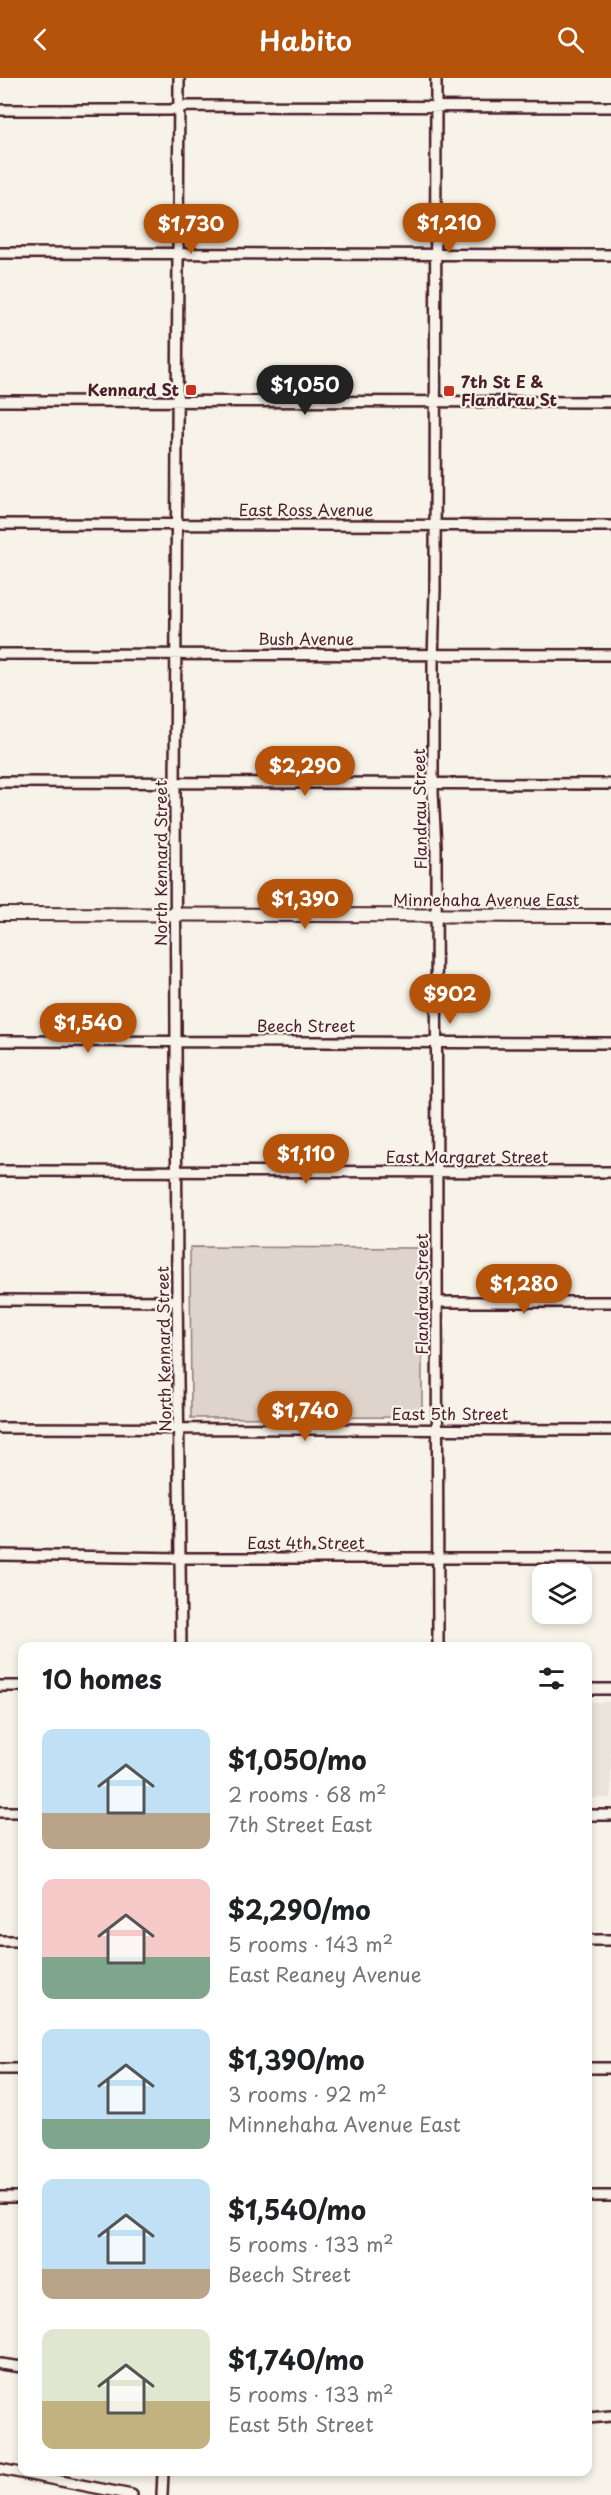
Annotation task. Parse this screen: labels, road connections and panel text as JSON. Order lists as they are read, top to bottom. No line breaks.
{"streets":{"main road":["Minnehaha Avenue East"],"street":["East Ross Avenue","Bush Avenue","Flandrau Street","North Kennard Street","Beech Street","East Margaret Street","East 5th Street","East 4th Street"]},"crossings":[["East Ross Avenue","Flandrau Street"],["East Ross Avenue","North Kennard Street"],["Bush Avenue","Flandrau Street"],["Bush Avenue","North Kennard Street"],["Flandrau Street","Minnehaha Avenue East"],["Flandrau Street","Beech Street"],["Flandrau Street","East Margaret Street"],["Flandrau Street","East 5th Street"],["Flandrau Street","East 4th Street"],["North Kennard Street","Minnehaha Avenue East"],["North Kennard Street","Beech Street"],["North Kennard Street","East Margaret Street"],["North Kennard Street","East 5th Street"],["North Kennard Street","East 4th Street"]],"places":{"transit":["Kennard St","7th St E & Flandrau St"]},"page":{"header":"Habito","price":["$1,210","$1,730","$1,050","$2,290","$1,390","$902","$1,540","$1,110","$1,280","$1,740"],"heading":"10 homes","list":[{"name":"$1,050/mo","note":"2 rooms · 68 m² · 7th Street East"},{"name":"$2,290/mo","note":"5 rooms · 143 m² · East Reaney Avenue"},{"name":"$1,390/mo","note":"3 rooms · 92 m² · Minnehaha Avenue East"},{"name":"$1,540/mo","note":"5 rooms · 133 m² · Beech Street"},{"name":"$1,740/mo","note":"5 rooms · 133 m² · East 5th Street"}]}}
